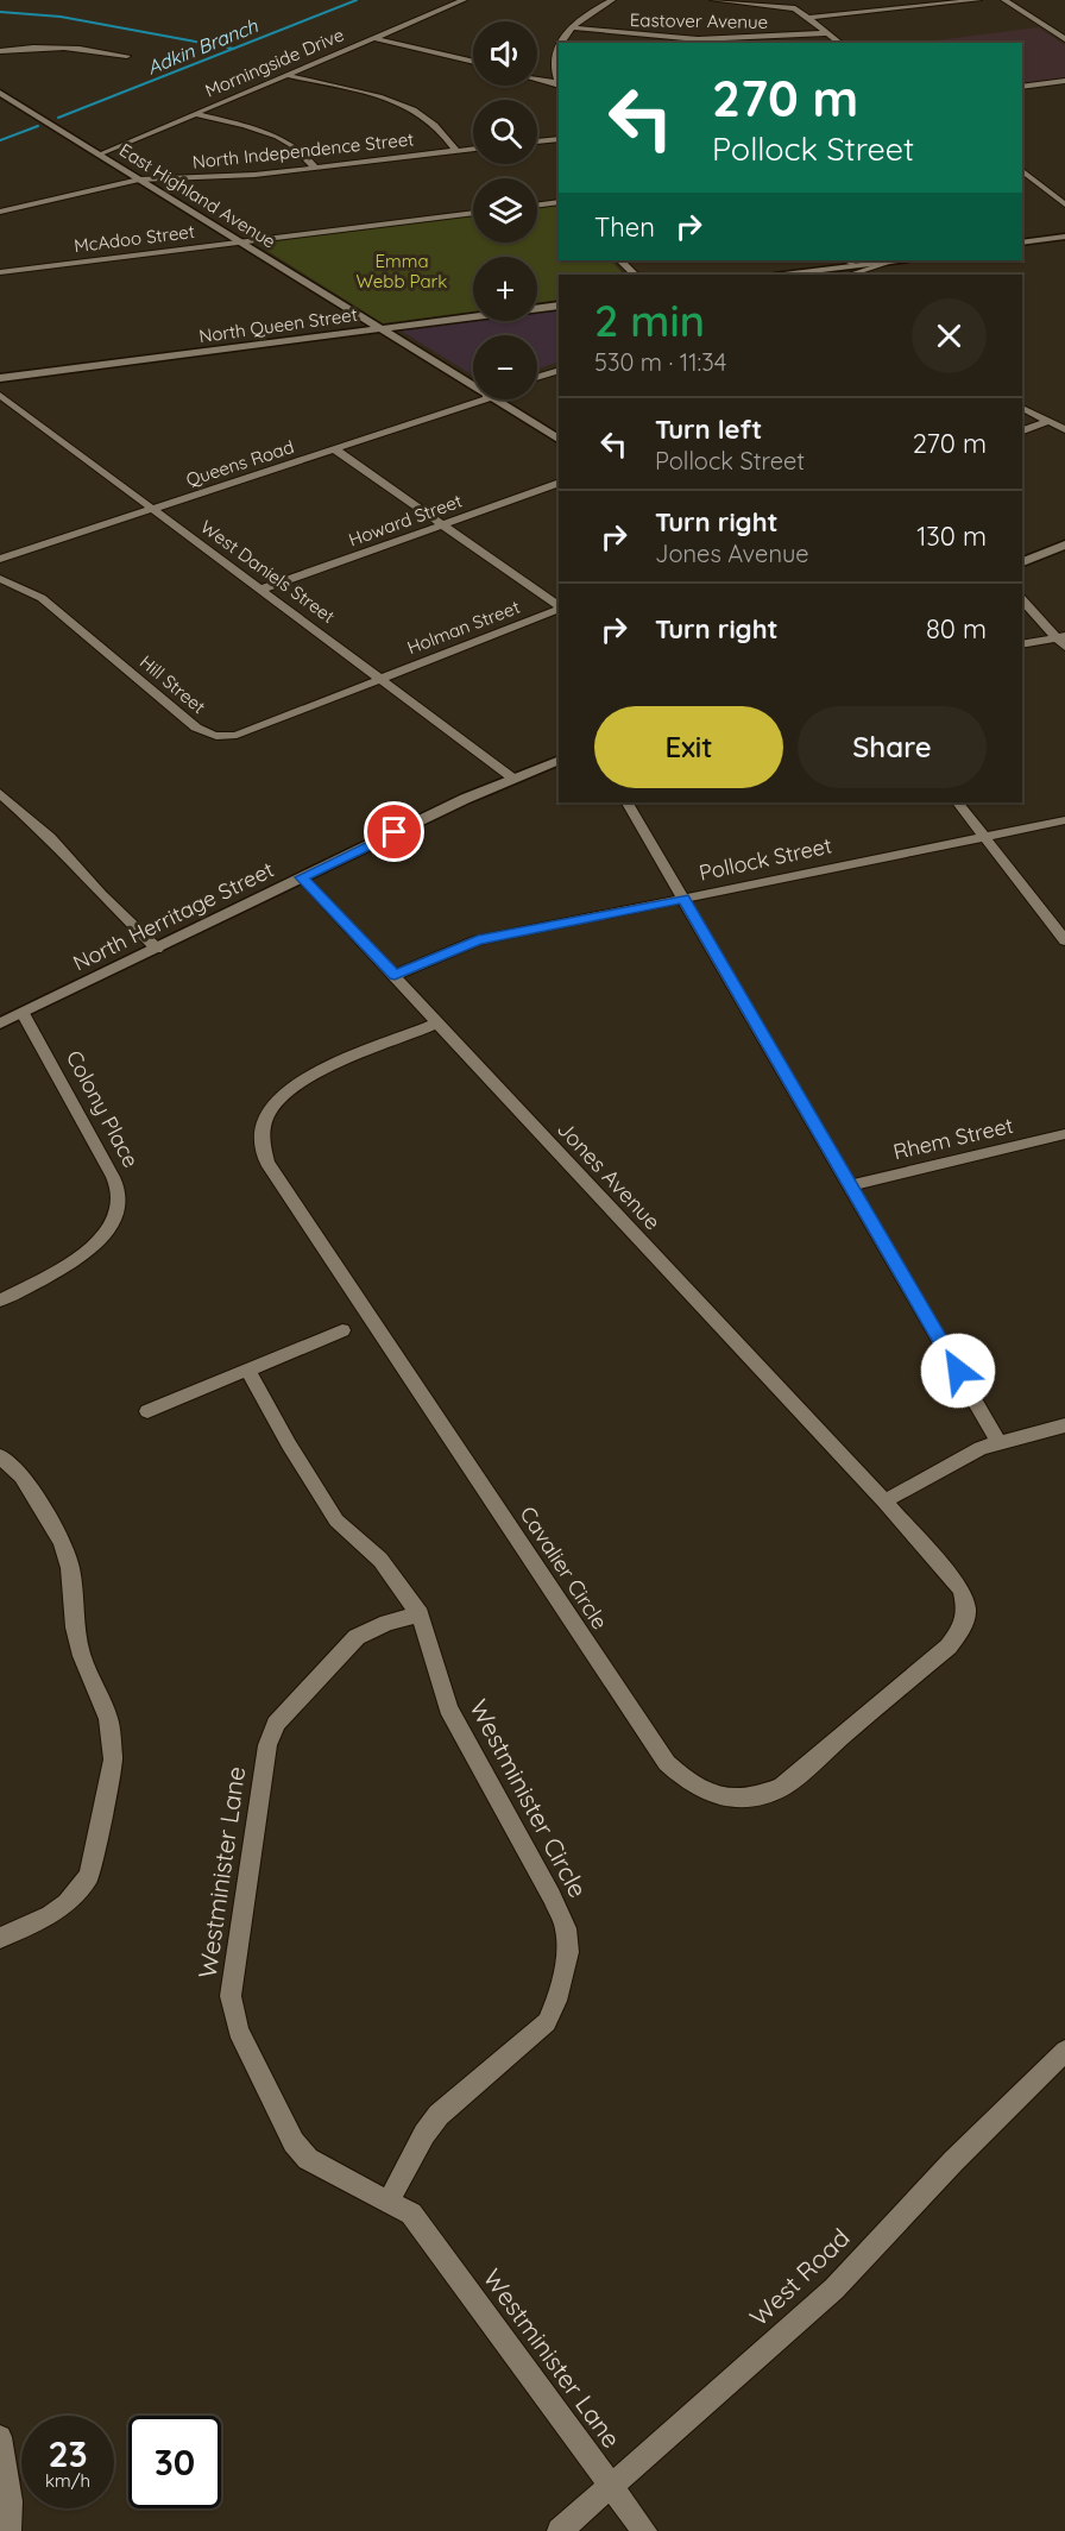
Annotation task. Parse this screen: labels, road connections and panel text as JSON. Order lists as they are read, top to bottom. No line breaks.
{"streets":{"street":["Eastover Avenue","Morningside Drive","North Independence Street","East Highland Avenue","McAdoo Street","North Queen Street","Queens Road","Howard Street","West Daniels Street","Holman Street","Hill Street","Pollock Street","North Herritage Street","Colony Place","Rhem Street","Jones Avenue","Cavalier Circle","Westminister Circle","Westminister Lane","West Road"]},"crossings":[["Morningside Drive","East Highland Avenue"],["North Independence Street","East Highland Avenue"],["East Highland Avenue","McAdoo Street"],["East Highland Avenue","North Queen Street"],["Queens Road","West Daniels Street"],["Howard Street","West Daniels Street"],["West Daniels Street","Holman Street"],["West Daniels Street","Hill Street"],["West Daniels Street","North Herritage Street"],["Holman Street","Hill Street"],["Pollock Street","Jones Avenue"],["North Herritage Street","Colony Place"],["North Herritage Street","Jones Avenue"],["Jones Avenue","Cavalier Circle"],["Westminister Circle","Westminister Lane"],["Westminister Lane","West Road"]],"water":["Adkin Branch"],"parks":["Emma Webb Park"],"page":{"map_buttons":["+","−"],"turn":["270 m","Pollock Street"],"then":"Then","heading":["2 min","530 m · 11:34"],"list":[{"name":"Turn left","note":"Pollock Street","value":"270 m"},{"name":"Turn right","note":"Jones Avenue","value":"130 m"},{"name":"Turn right","value":"80 m"}],"buttons":["Exit","Share"],"speed":"23 km/h","limit":"30"}}
